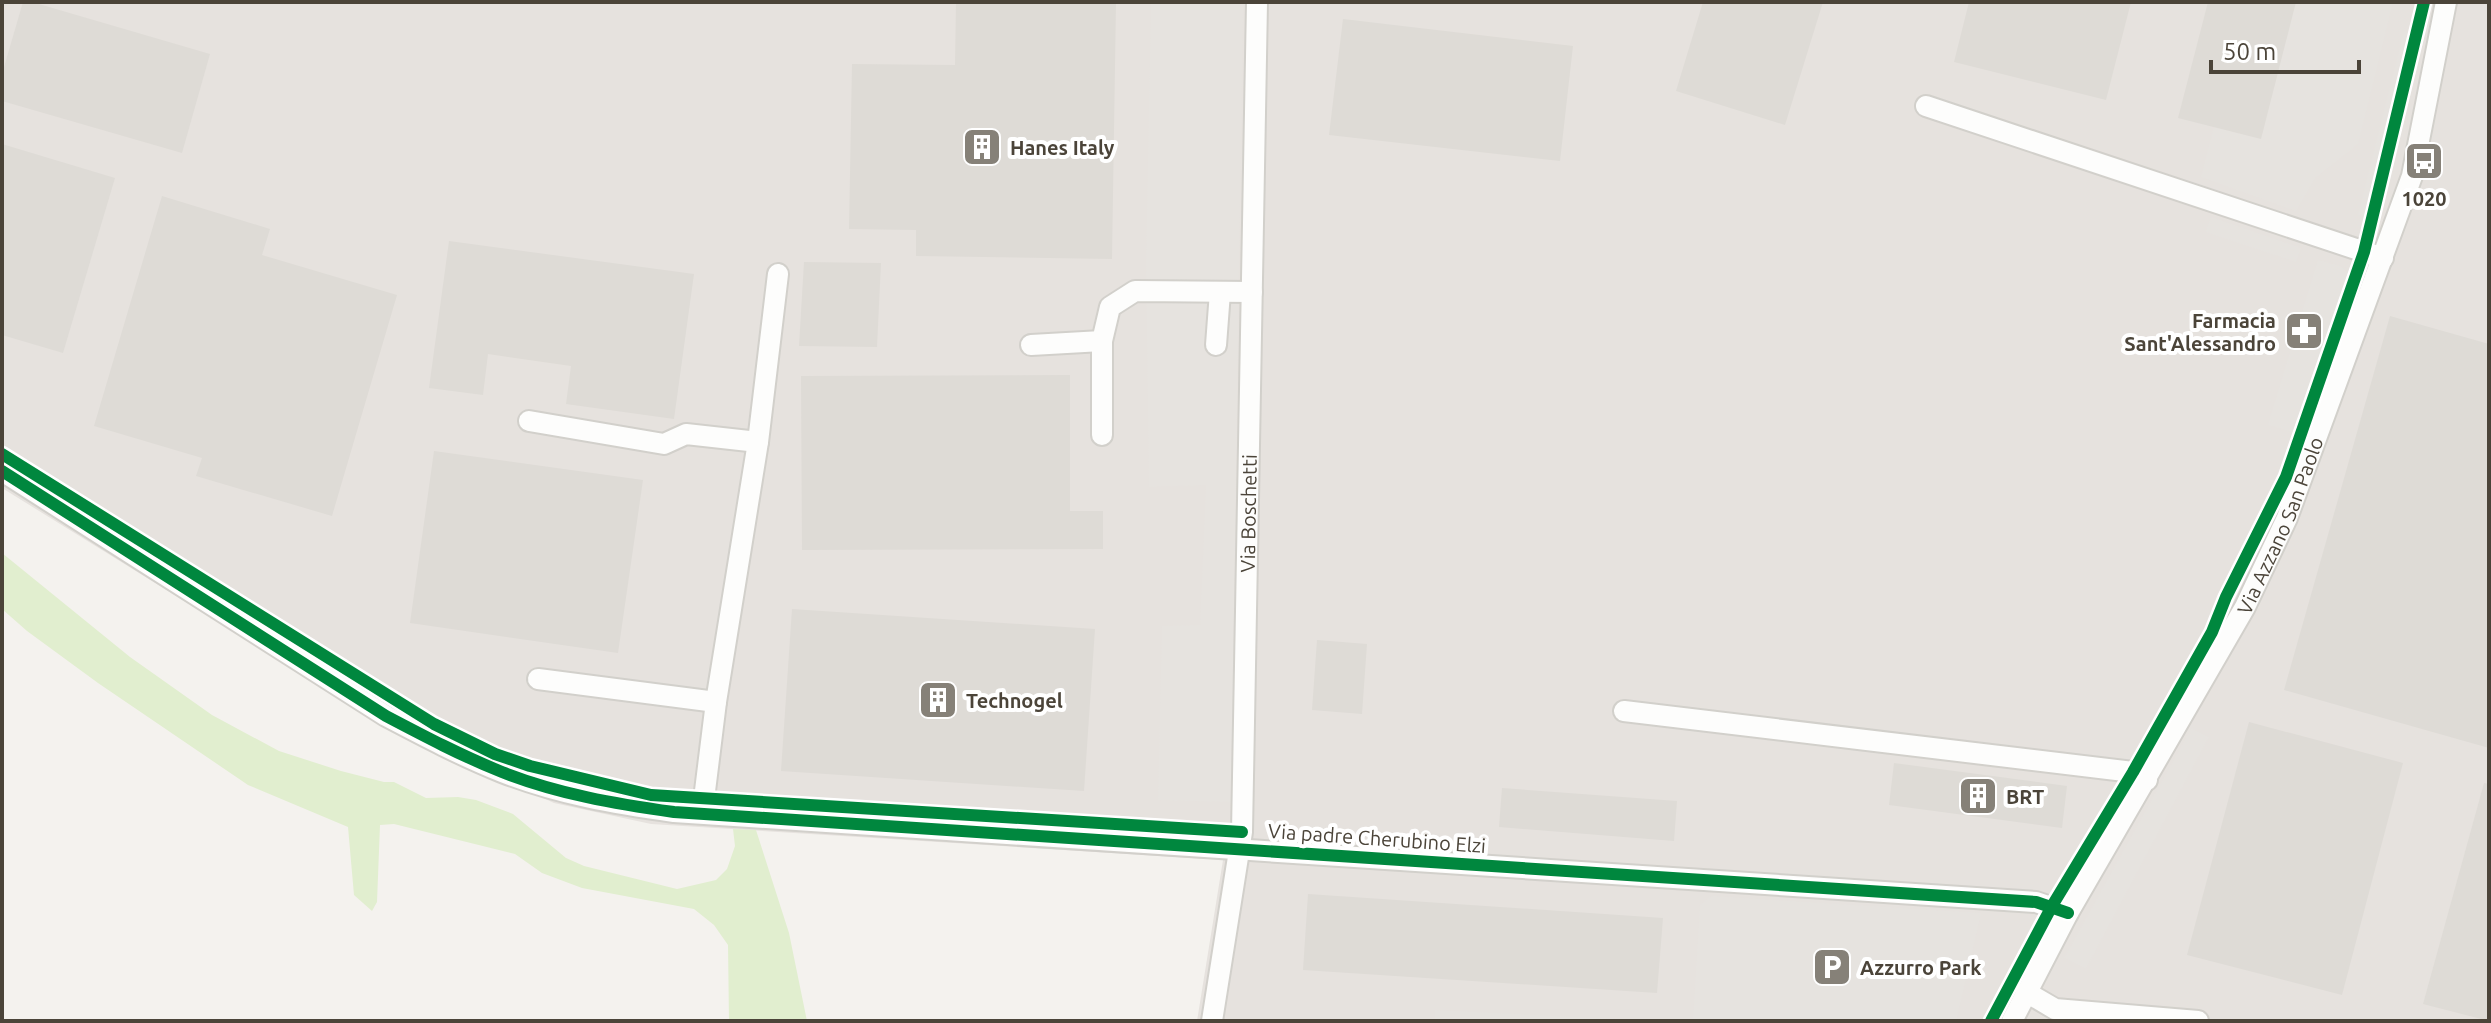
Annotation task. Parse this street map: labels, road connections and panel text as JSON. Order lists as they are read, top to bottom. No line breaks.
{"streets":{"street":["Via Boschetti","Via Azzano San Paolo","Via padre Cherubino Elzi"]},"crossings":[["Via Boschetti","Via padre Cherubino Elzi"],["Via Azzano San Paolo","Via padre Cherubino Elzi"]],"places":{"building":["Hanes Italy","Technogel","BRT"],"bus stop":["1020"],"pharmacy":["Farmacia Sant'Alessandro"],"parking":["Azzurro Park"]},"scale_bar":"50 m"}
